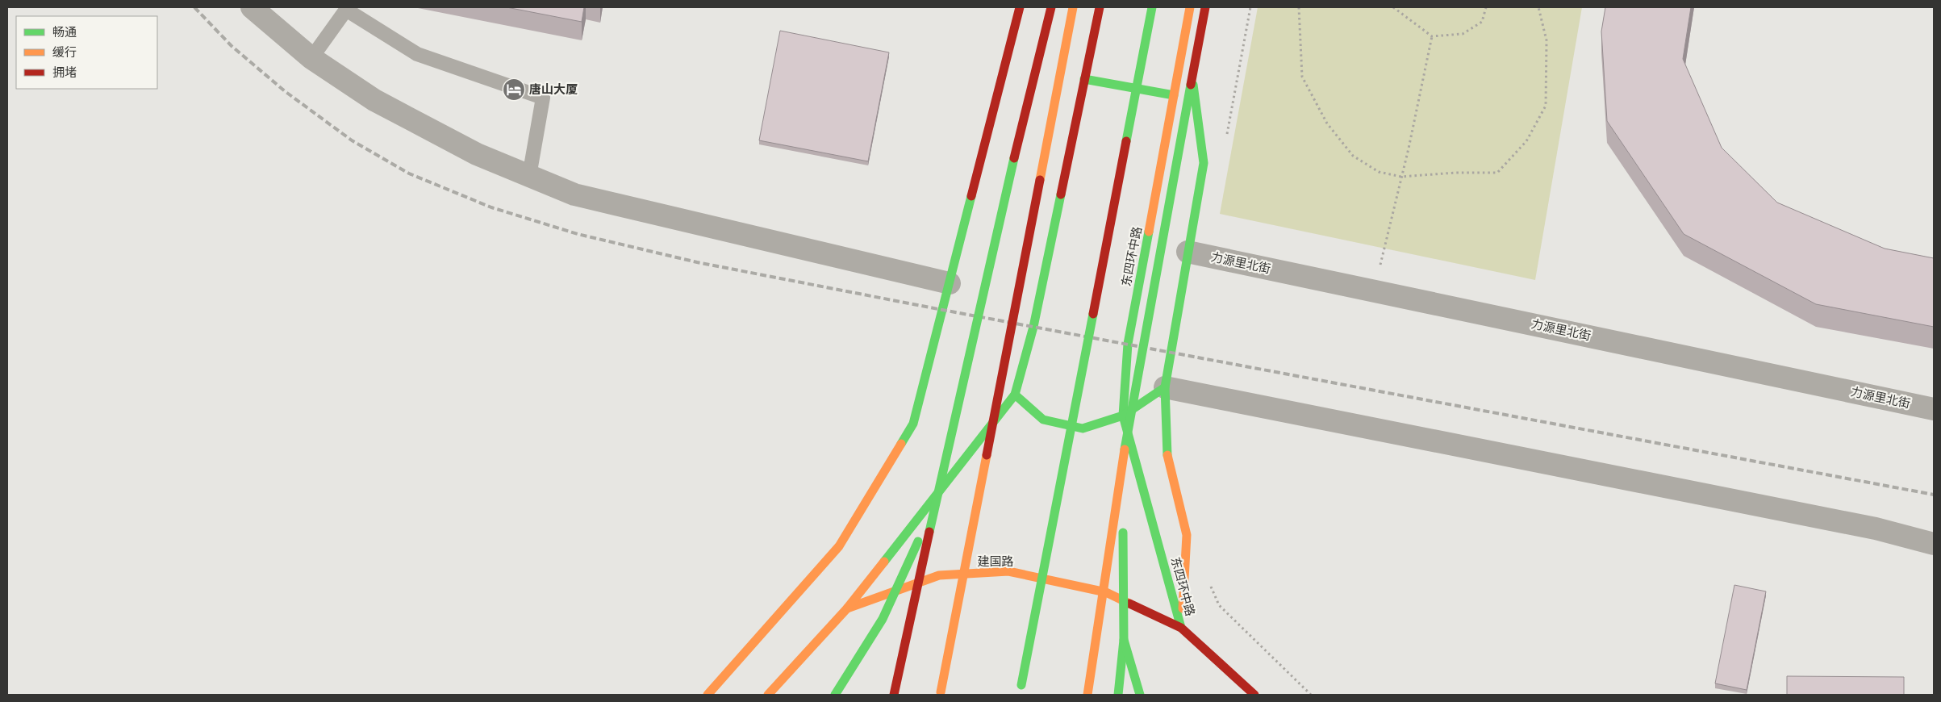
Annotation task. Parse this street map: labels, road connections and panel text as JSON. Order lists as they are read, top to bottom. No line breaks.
{"streets":{"main road":["东四环中路","建国路"],"street":["力源里北街"]},"crossings":[["东四环中路","力源里北街"],["东四环中路","建国路"]],"places":{"hotel":["唐山大厦"]},"legend":["畅通","缓行","拥堵"]}
